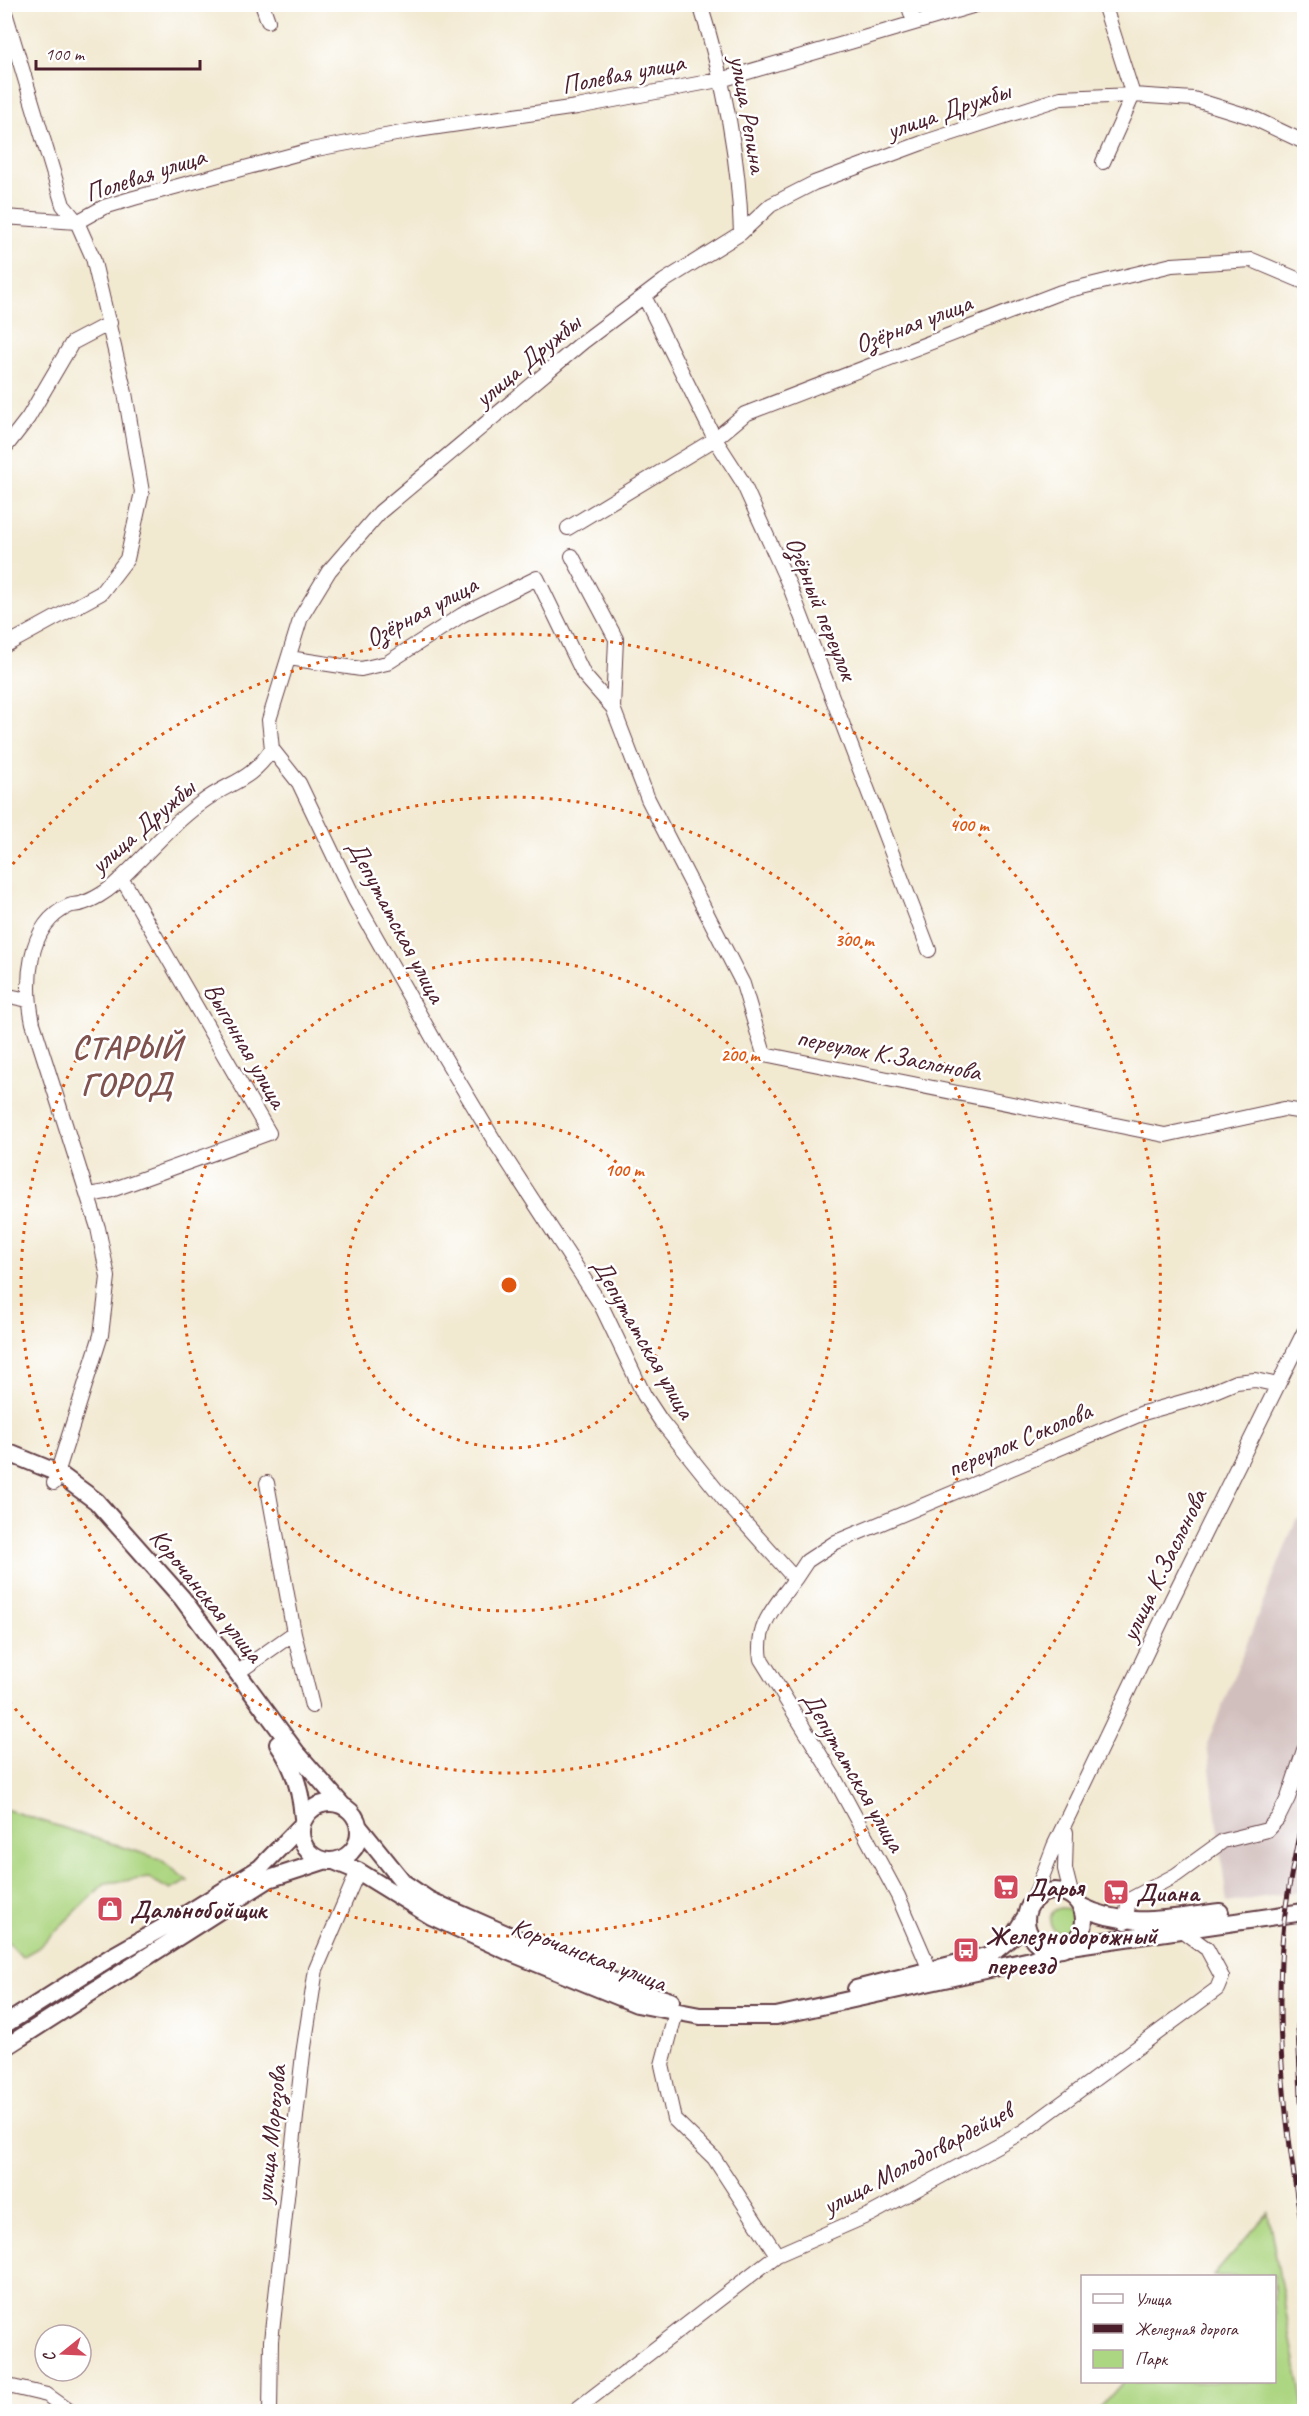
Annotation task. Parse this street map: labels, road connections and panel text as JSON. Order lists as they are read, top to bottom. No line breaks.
{"streets":{"main road":["Корочанская улица"],"street":["Полевая улица","улица Дружбы","улица Репина","Озёрная улица","Озёрный переулок","Депутатская улица","Выгонная улица","переулок К.Заслонова","переулок Соколова","улица К.Заслонова","улица Морозова","улица Молодогвардейцев"]},"crossings":[["Полевая улица","улица Репина"],["улица Дружбы","улица Репина"],["улица Дружбы","Озёрная улица"],["улица Дружбы","Озёрный переулок"],["улица Дружбы","Депутатская улица"],["улица Дружбы","Выгонная улица"],["Озёрная улица","Озёрный переулок"],["Озёрная улица","переулок К.Заслонова"],["Депутатская улица","переулок Соколова"],["Депутатская улица","Корочанская улица"],["переулок Соколова","улица К.Заслонова"],["улица К.Заслонова","Корочанская улица"],["Корочанская улица","улица Морозова"],["Корочанская улица","улица Молодогвардейцев"]],"districts":["СТАРЫЙ ГОРОД"],"places":{"supermarket":["Дарья","Диана"],"shop":["Дальнобойщик"],"bus stop":["Железнодорожный переезд"]},"legend":["Улица","Железная дорога","Парк"],"scale_bar":"100 m","north":"left","rings":["400 m","300 m","200 m","100 m"]}
